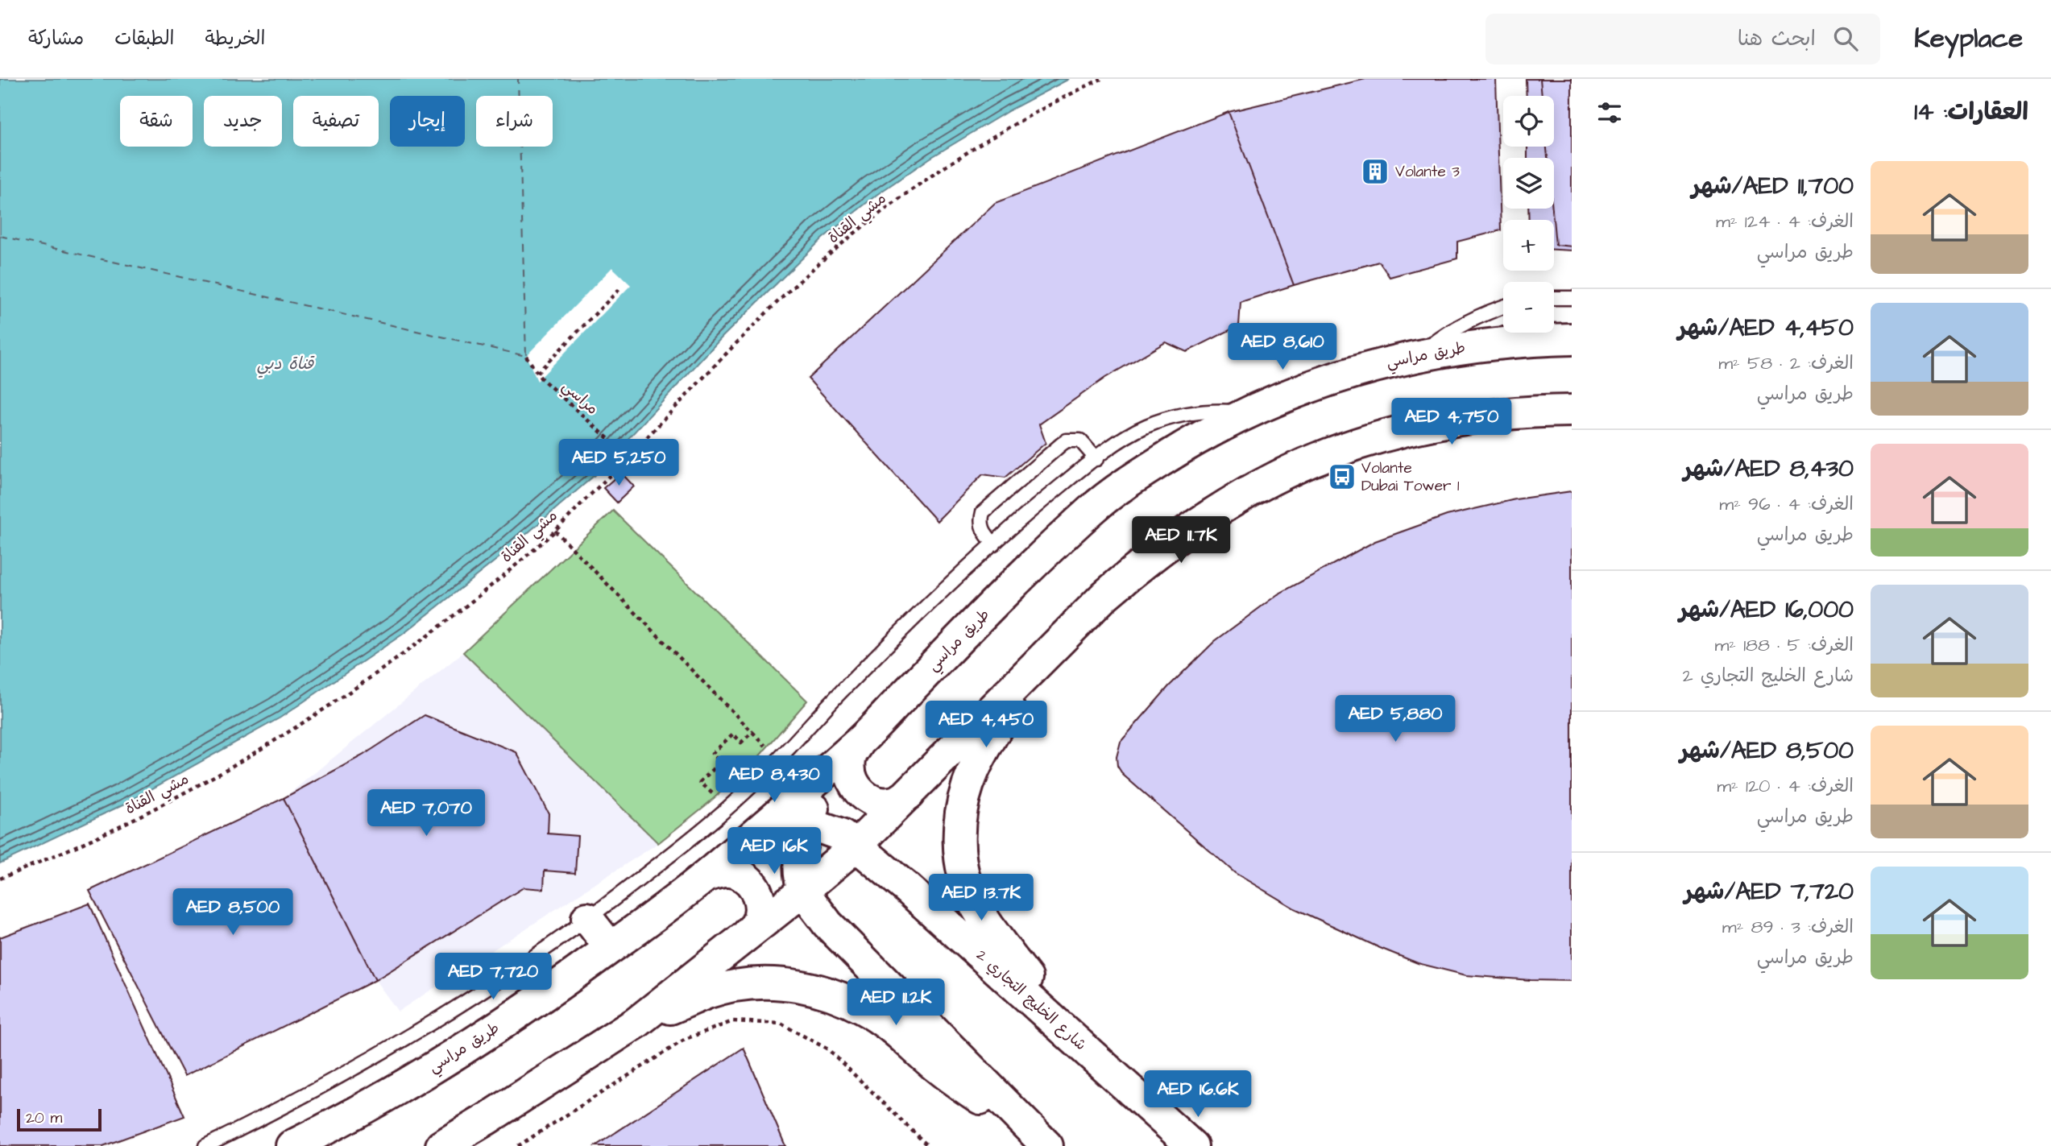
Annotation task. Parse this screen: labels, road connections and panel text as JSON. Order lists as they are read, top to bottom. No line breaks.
{"streets":{"street":["طريق مراسي","شارع الخليج التجاري 2"],"path":["مشي القناة","مراسي"]},"crossings":[["مشي القناة","مراسي"],["طريق مراسي","شارع الخليج التجاري 2"]],"water":["قناة دبي"],"places":{"building":["Volante 3"],"bus stop":["Volante Dubai Tower 1"]},"scale_bar":"20 m","page":{"header":"Keyplace","search":"ابحث هنا","nav":["الخريطة","الطبقات","مشاركة"],"heading":"العقارات: 14","map_buttons":["+","−"],"chip":["شراء","إيجار","تصفية","جديد","شقة"],"list":[{"name":"AED 11,700/شهر","note":"الغرف: 4 · 124 m² · طريق مراسي"},{"name":"AED 4,450/شهر","note":"الغرف: 2 · 58 m² · طريق مراسي"},{"name":"AED 8,430/شهر","note":"الغرف: 4 · 96 m² · طريق مراسي"},{"name":"AED 16,000/شهر","note":"الغرف: 5 · 188 m² · شارع الخليج التجاري 2"},{"name":"AED 8,500/شهر","note":"الغرف: 4 · 120 m² · طريق مراسي"},{"name":"AED 7,720/شهر","note":"الغرف: 3 · 89 m² · طريق مراسي"}],"price":["AED 8,610","AED 4,750","AED 5,250","AED 11.7K","AED 5,880","AED 4,450","AED 8,430","AED 7,070","AED 16K","AED 13.7K","AED 8,500","AED 7,720","AED 11.2K","AED 16.6K"],"scale":"20 m"}}
